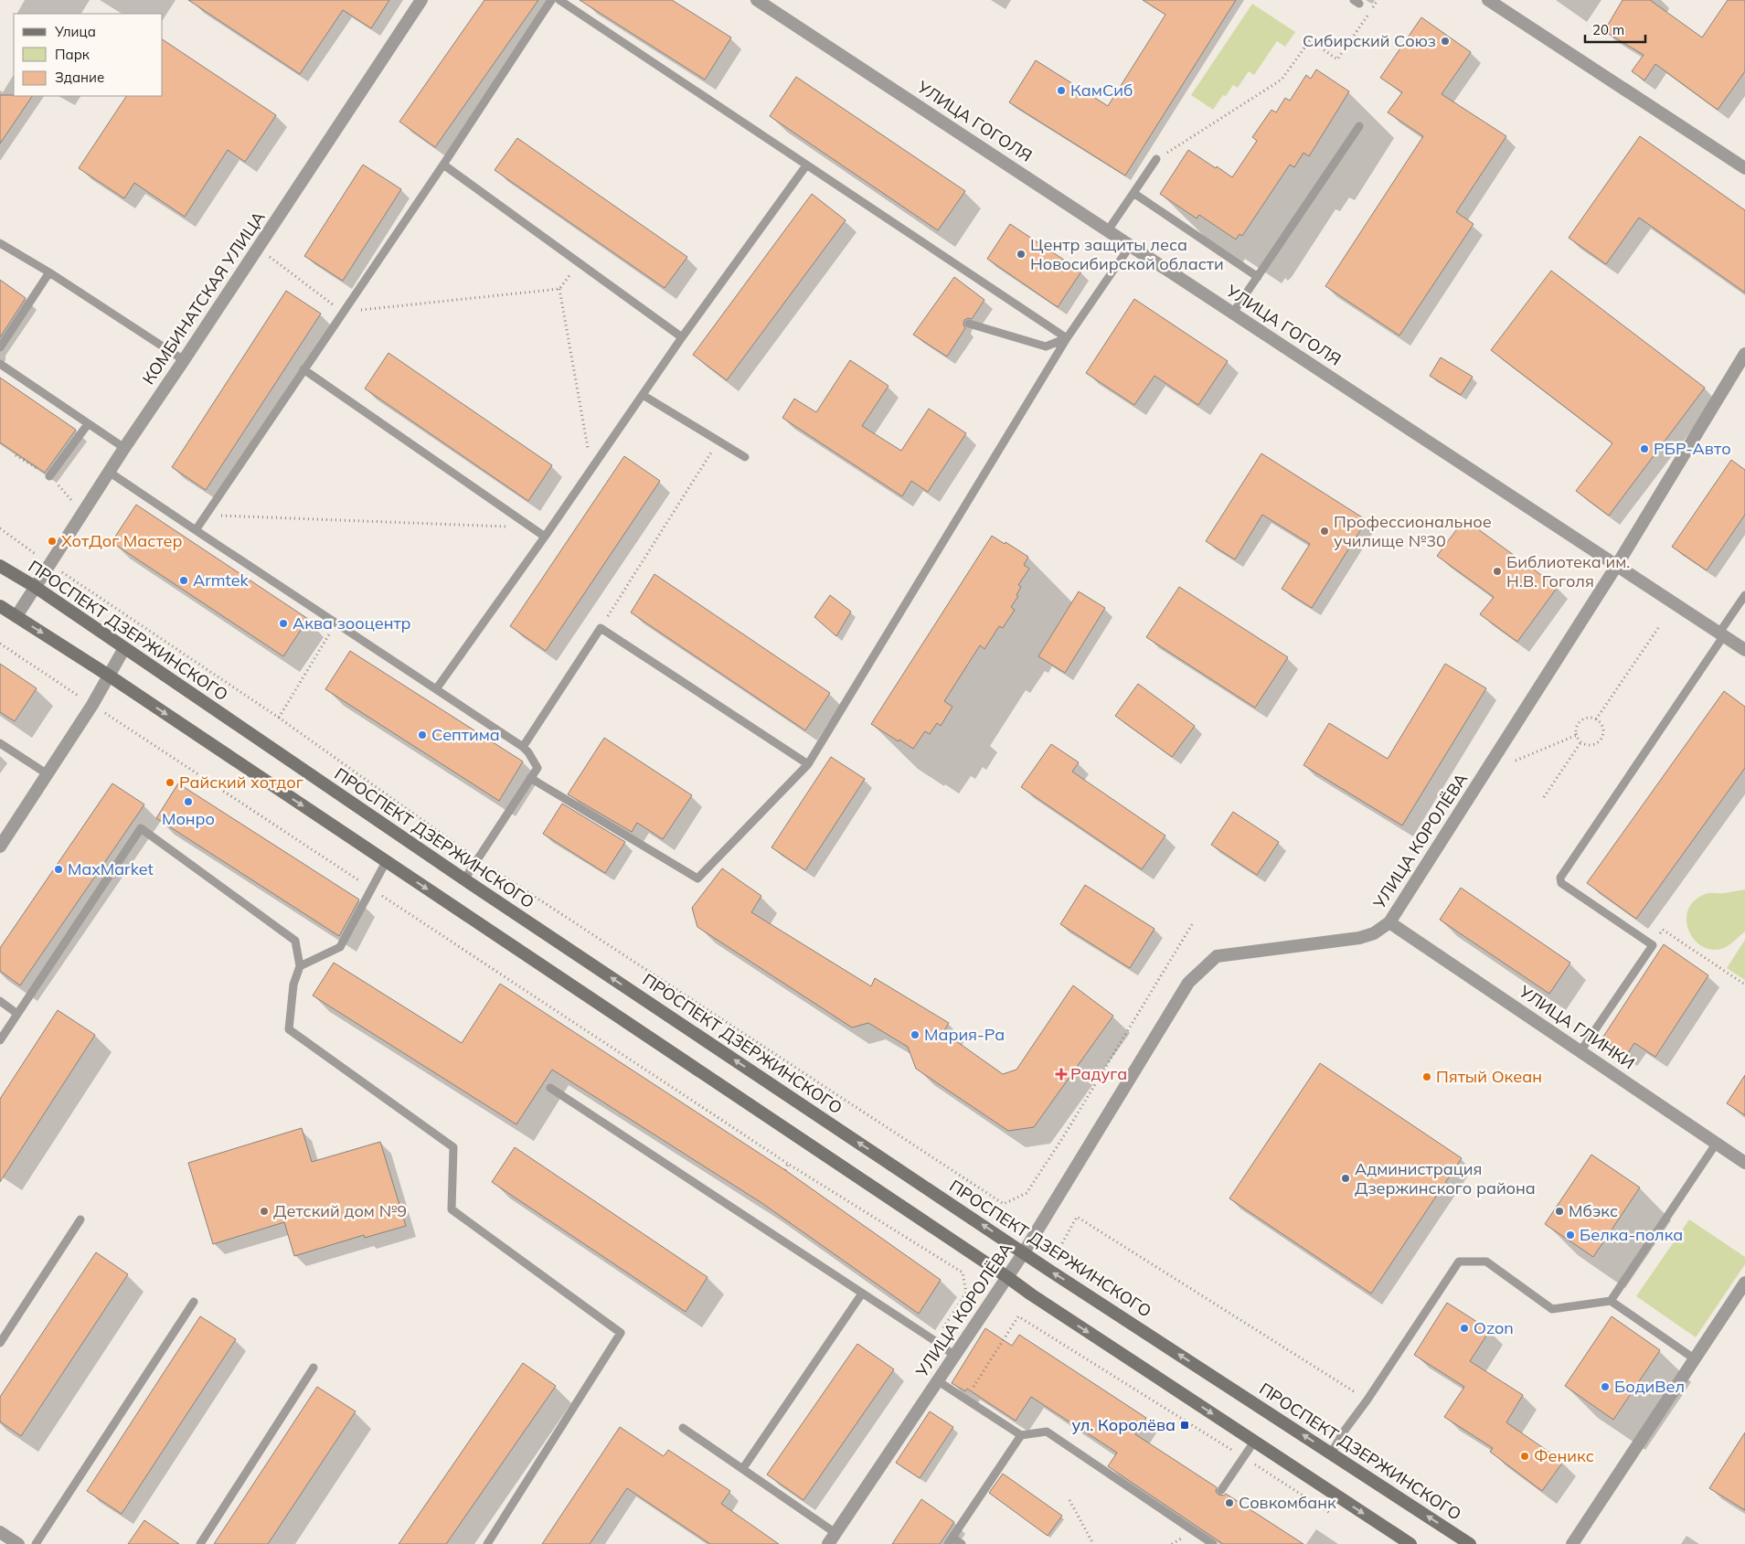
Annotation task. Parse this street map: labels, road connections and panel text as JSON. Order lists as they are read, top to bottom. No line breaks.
{"streets":{"main road":["ПРОСПЕКТ ДЗЕРЖИНСКОГО"],"street":["УЛИЦА ГОГОЛЯ","КОМБИНАТСКАЯ УЛИЦА","УЛИЦА КОРОЛЁВА","УЛИЦА ГЛИНКИ"]},"crossings":[["УЛИЦА ГОГОЛЯ","УЛИЦА КОРОЛЁВА"],["КОМБИНАТСКАЯ УЛИЦА","ПРОСПЕКТ ДЗЕРЖИНСКОГО"],["ПРОСПЕКТ ДЗЕРЖИНСКОГО","УЛИЦА КОРОЛЁВА"],["УЛИЦА КОРОЛЁВА","УЛИЦА ГЛИНКИ"]],"places":{"other":["Сибирский Союз","КамСиб","Центр защиты леса Новосибирской области","РБР-Авто","Профессиональное училище №30","ХотДог Мастер","Библиотека им. Н.В. Гоголя","Armtek","Аква зооцентр","Септима","Райский хотдог","Монро","MaxMarket","Мария-Ра","Пятый Океан","Администрация Дзержинского района","Детский дом №9","Мбэкс","Белка-полка","Ozon","БодиВел","Феникс","Совкомбанк"],"health":["Радуга"],"transit":["ул. Королёва"]},"legend":["Улица","Парк","Здание"],"scale_bar":"20 m"}
